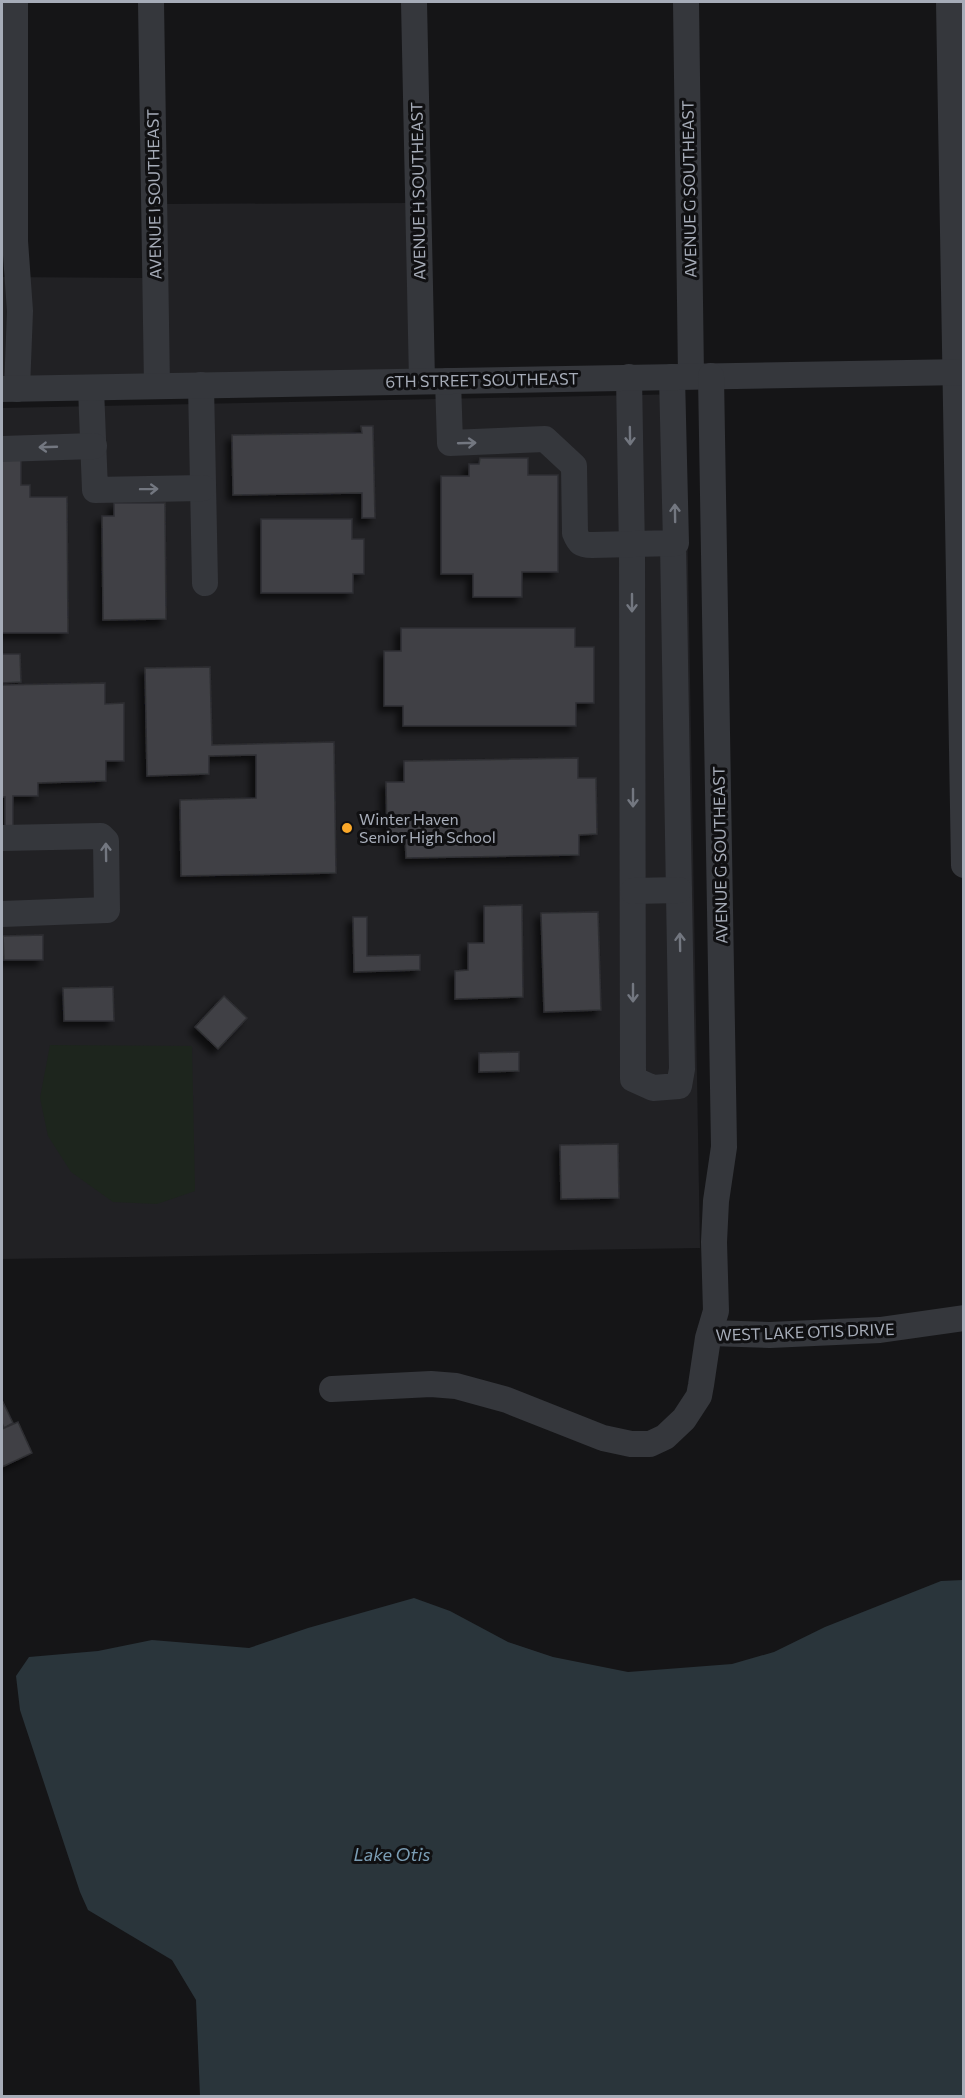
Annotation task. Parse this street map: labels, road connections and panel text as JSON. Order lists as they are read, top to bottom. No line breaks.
{"streets":{"street":["AVENUE G SOUTHEAST","AVENUE H SOUTHEAST","AVENUE I SOUTHEAST","6TH STREET SOUTHEAST","WEST LAKE OTIS DRIVE"]},"crossings":[["AVENUE G SOUTHEAST","6TH STREET SOUTHEAST"],["AVENUE G SOUTHEAST","WEST LAKE OTIS DRIVE"],["AVENUE H SOUTHEAST","6TH STREET SOUTHEAST"],["AVENUE I SOUTHEAST","6TH STREET SOUTHEAST"]],"water":["Lake Otis"],"places":["Winter Haven Senior High School"]}
